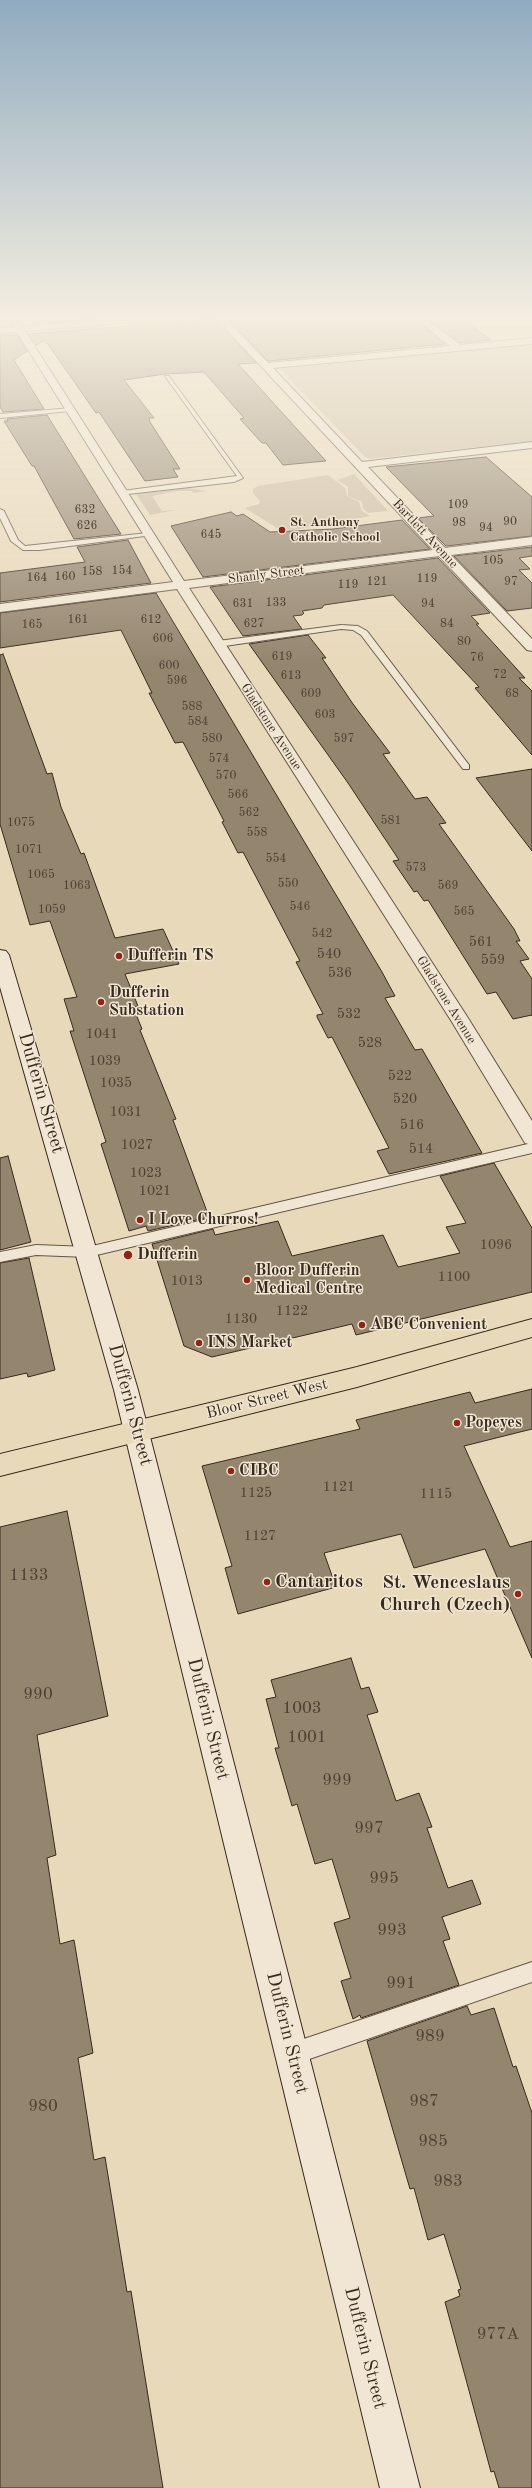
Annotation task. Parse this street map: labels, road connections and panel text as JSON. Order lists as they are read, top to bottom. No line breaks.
{"streets":{"main road":["Bloor Street West"],"street":["Bartlett Avenue","Shanly Street","Gladstone Avenue","Dufferin Street"]},"crossings":[["Bartlett Avenue","Shanly Street"],["Shanly Street","Gladstone Avenue"],["Dufferin Street","Bloor Street West"]],"places":["St. Anthony Catholic School","Dufferin TS","Dufferin Substation","I Love Churros!","Dufferin","Bloor Dufferin Medical Centre","ABC Convenient","INS Market","Popeyes","CIBC","Cantaritos","St. Wenceslaus Church (Czech)"],"house_numbers":["109","632","90","98","626","94","645","105","154","158","160","164","119","121","97","119","133","631","94","161","612","627","84","165","606","80","619","76","600","72","613","596","609","68","588","603","584","580","597","574","570","566","562","581","1075","558","1071","554","573","1065","550","1063","569","546","1059","565","542","561","540","559","536","532","1041","528","1039","522","1035","520","1031","516","1027","514","1023","1021","1096","1100","1013","1122","1130","1121","1125","1115","1127","1133","990","1003","1001","999","997","995","993","991","989","987","980","985","983","977A"]}
